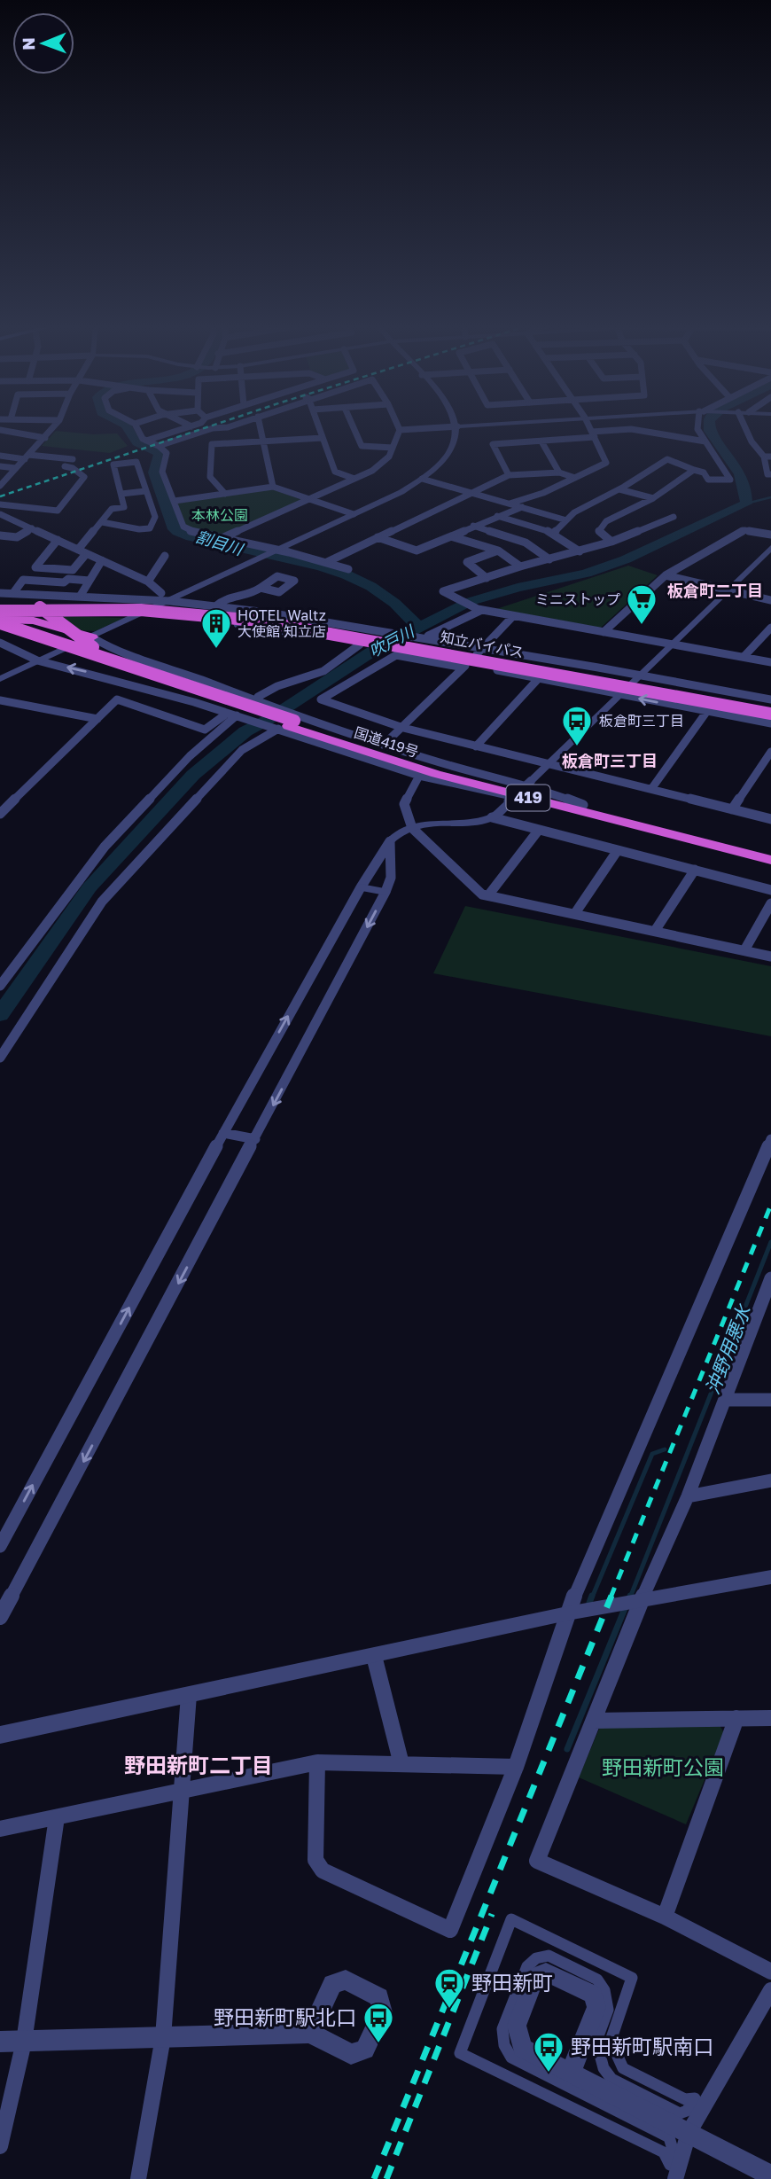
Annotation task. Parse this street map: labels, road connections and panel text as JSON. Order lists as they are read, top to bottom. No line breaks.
{"streets":{"highway":["知立バイパス","国道419号","419"]},"districts":["板倉町二丁目","板倉町三丁目","野田新町二丁目"],"water":["割目川","吹戸川","沖野用悪水"],"parks":["本林公園","野田新町公園"],"places":{"supermarket":["ミニストップ"],"building":["HOTEL Waltz 大使館 知立店"],"bus stop":["板倉町三丁目","野田新町駅北口","野田新町駅南口"],"station":["野田新町"]},"north":"left"}
